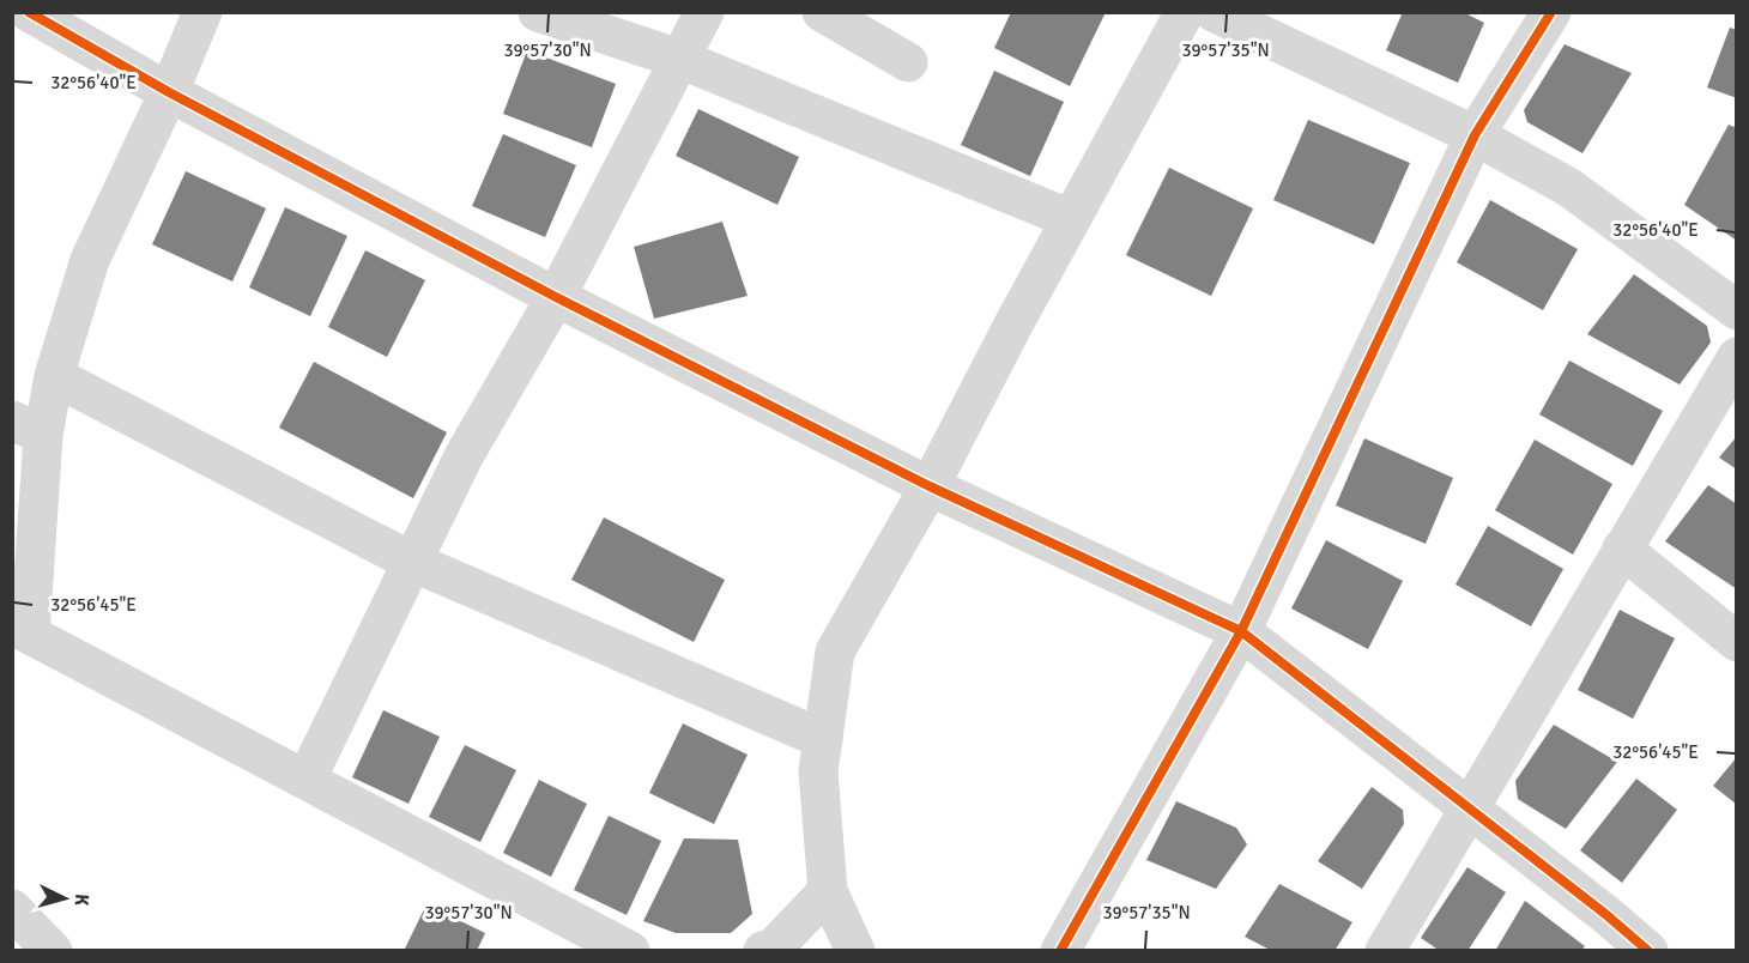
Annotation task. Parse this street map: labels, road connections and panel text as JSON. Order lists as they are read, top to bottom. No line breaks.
{"north":"right","coordinates":["39°57'30\"N","39°57'35\"N","32°56'40\"E","32°56'45\"E"]}
